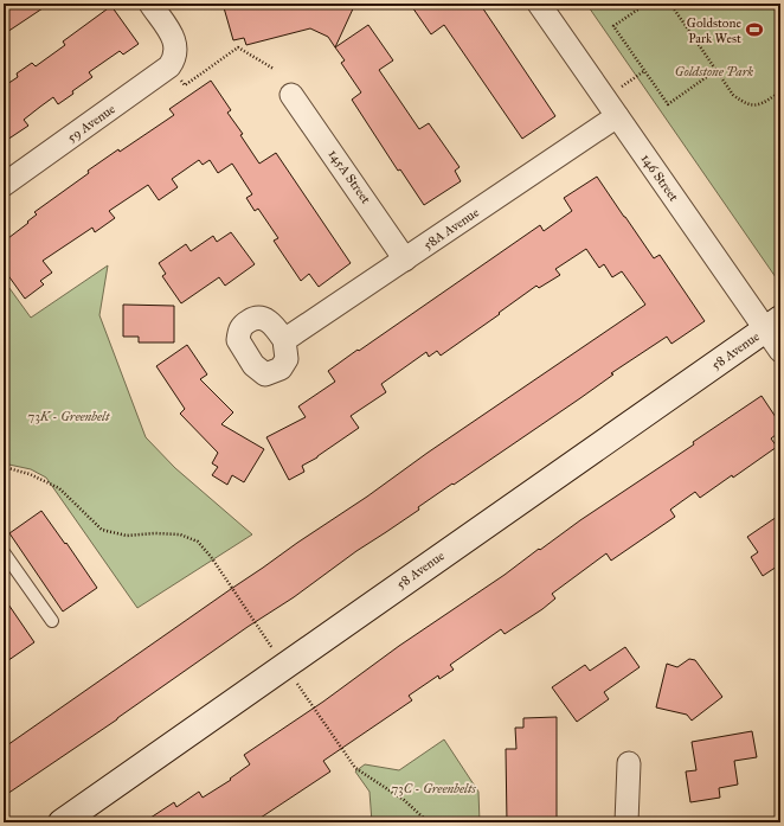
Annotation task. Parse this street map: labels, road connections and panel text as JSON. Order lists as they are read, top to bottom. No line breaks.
{"streets":{"street":["59 Avenue","145A Street","146 Street","58A Avenue","58 Avenue"]},"crossings":[["145A Street","58A Avenue"],["146 Street","58A Avenue"],["146 Street","58 Avenue"]],"parks":["Goldstone Park","73K - Greenbelt","73C - Greenbelts"],"places":{"sports":["Goldstone Park West"]}}
